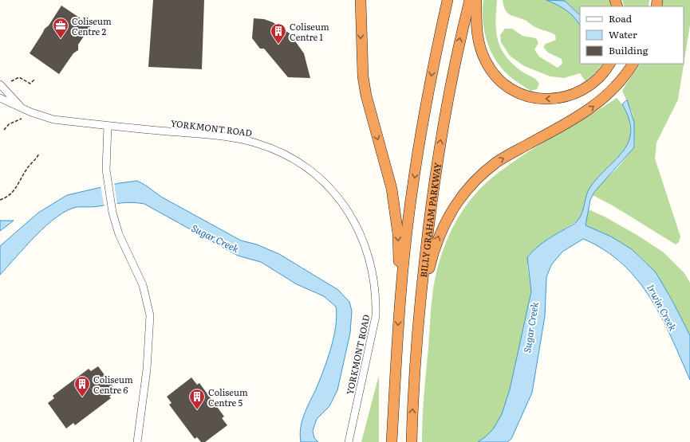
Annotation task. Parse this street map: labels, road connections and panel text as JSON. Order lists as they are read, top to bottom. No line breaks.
{"streets":{"highway":["BILLY GRAHAM PARKWAY"],"street":["YORKMONT ROAD"]},"water":["Sugar Creek","Irwin Creek"],"places":{"office":["Coliseum Centre 2"],"building":["Coliseum Centre 1","Coliseum Centre 6","Coliseum Centre 5"]},"legend":["Road","Water","Building"]}
